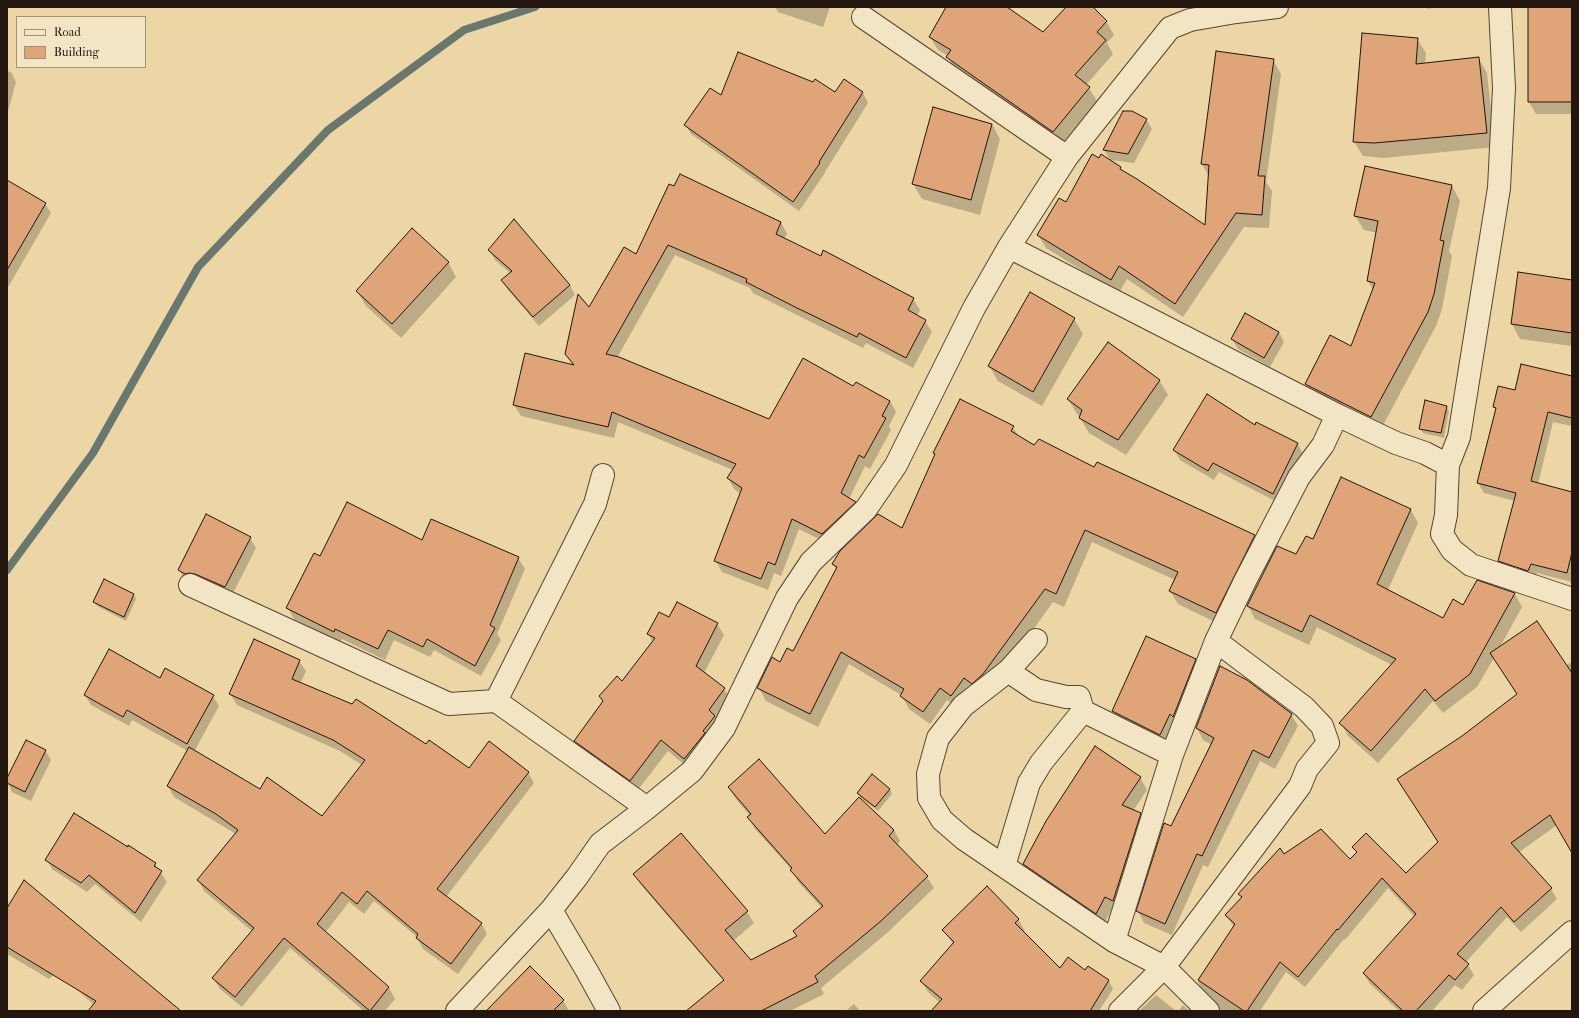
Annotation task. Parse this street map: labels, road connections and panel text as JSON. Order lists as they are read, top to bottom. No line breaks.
{"legend":["Road","Building"]}
